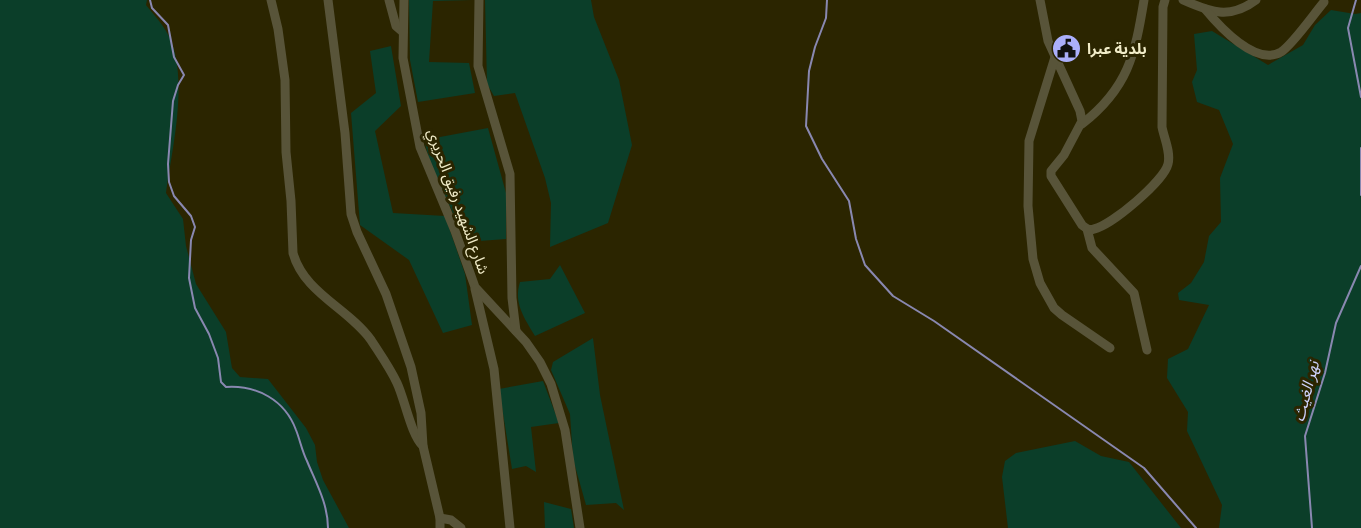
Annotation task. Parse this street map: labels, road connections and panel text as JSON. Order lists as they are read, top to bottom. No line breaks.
{"streets":{"street":["شارع الشهيد رفيق الحريري"]},"water":["نهر الغيث"],"places":{"public building":["بلدية عبرا"]}}
